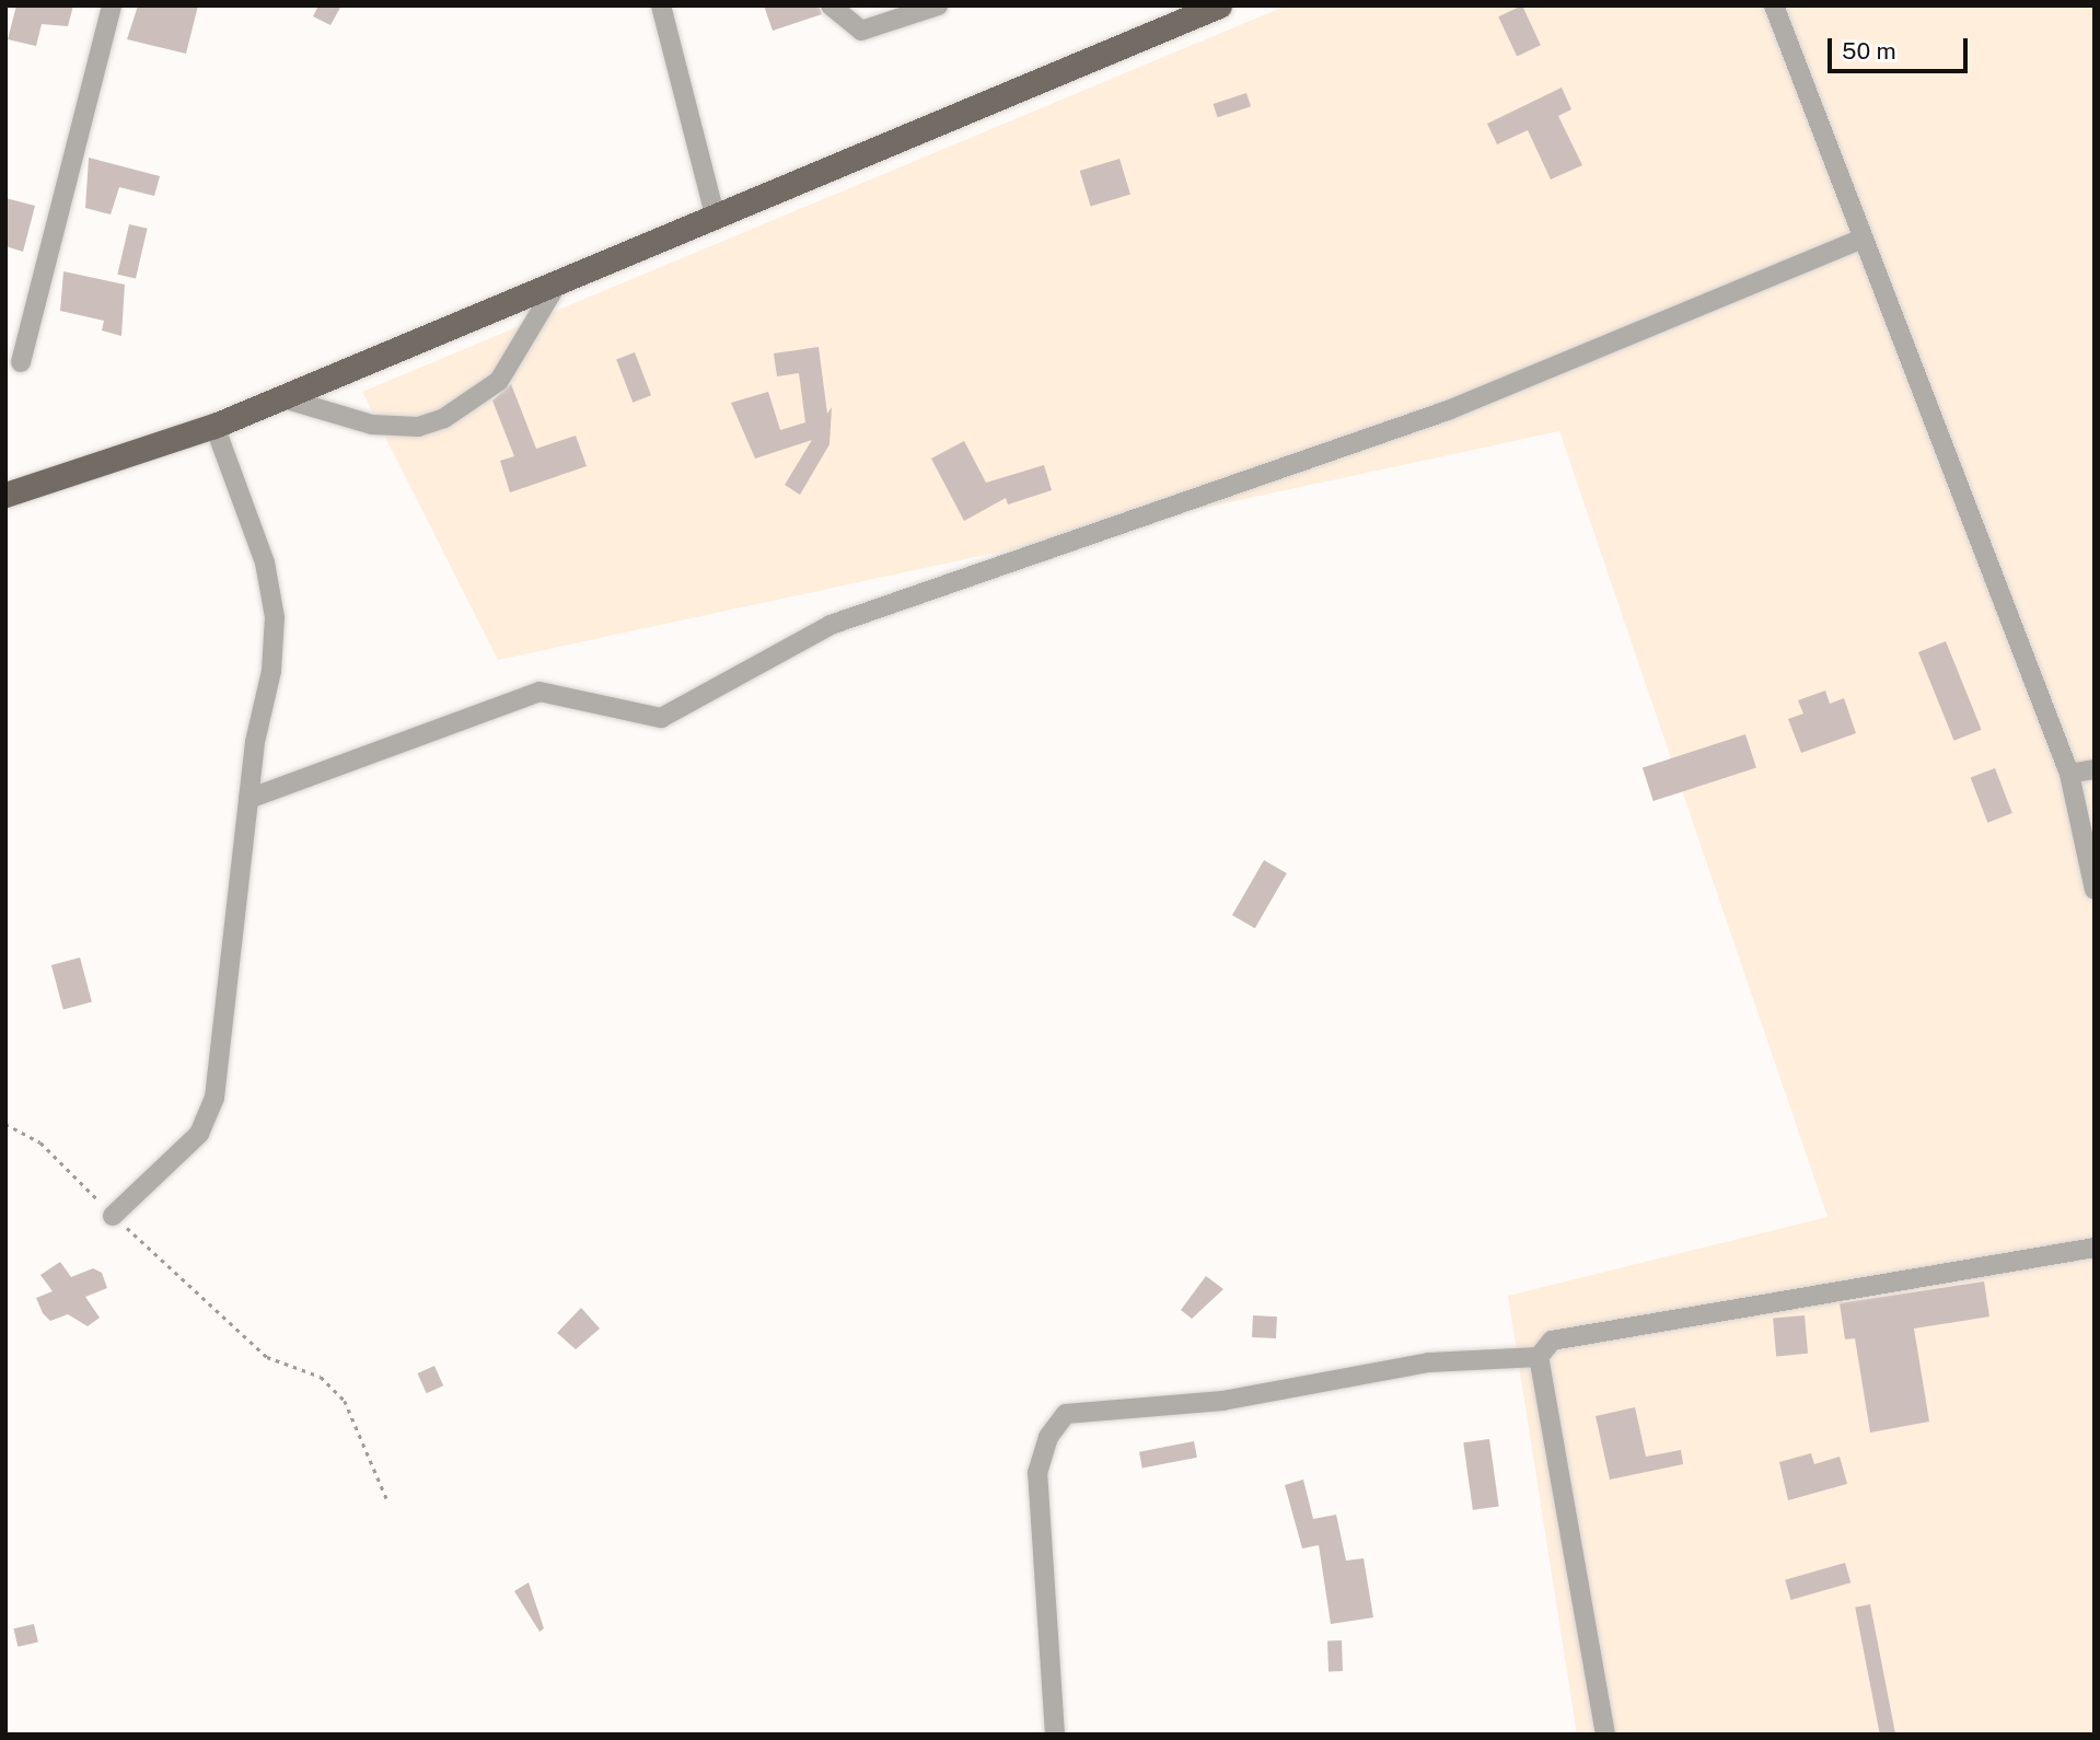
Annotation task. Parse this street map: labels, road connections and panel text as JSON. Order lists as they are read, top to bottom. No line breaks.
{"scale_bar":"50 m"}
